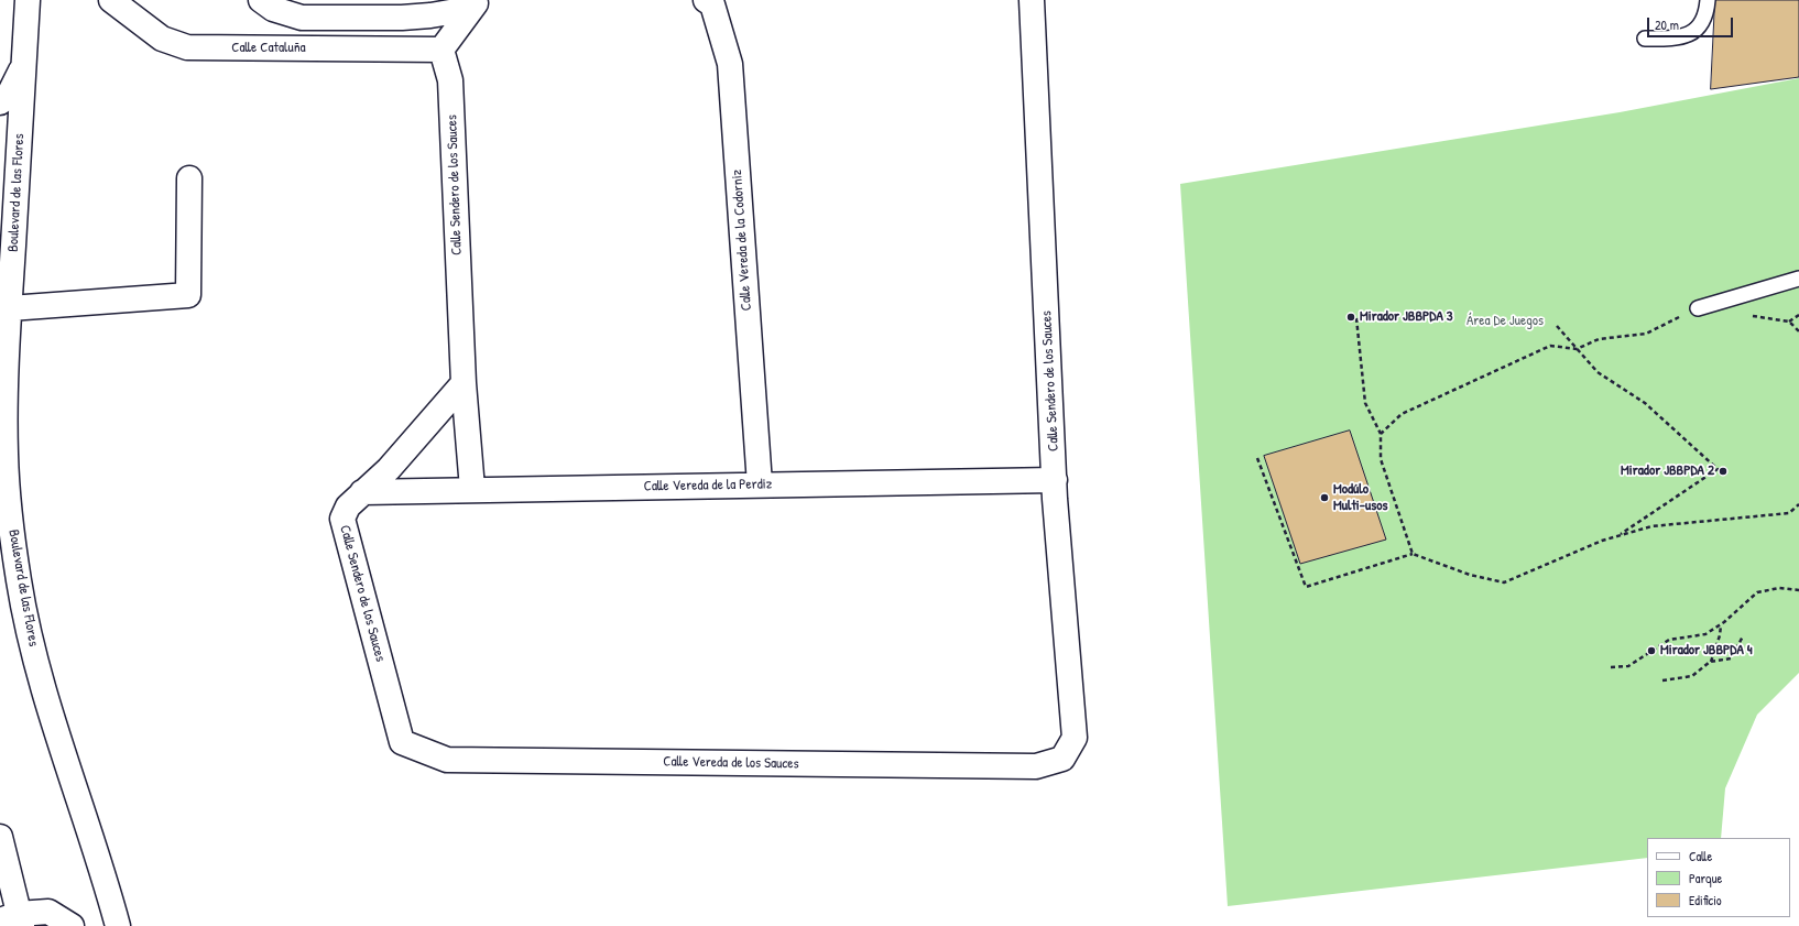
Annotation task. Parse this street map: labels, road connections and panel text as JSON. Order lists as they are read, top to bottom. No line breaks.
{"streets":{"street":["Calle Cataluña","Calle Sendero de los Sauces","Boulevard de las Flores","Calle Vereda de la Codorniz","Calle Vereda de la Perdiz","Calle Vereda de los Sauces"]},"crossings":[["Calle Cataluña","Calle Sendero de los Sauces"],["Calle Sendero de los Sauces","Calle Vereda de la Perdiz"],["Calle Sendero de los Sauces","Calle Vereda de los Sauces"],["Calle Vereda de la Codorniz","Calle Vereda de la Perdiz"]],"parks":["Área De Juegos"],"places":["Mirador JBBPDA 3","Mirador JBBPDA 2","Modúlo Multi-usos","Mirador JBBPDA 4"],"legend":["Calle","Parque","Edificio"],"scale_bar":"20 m"}
